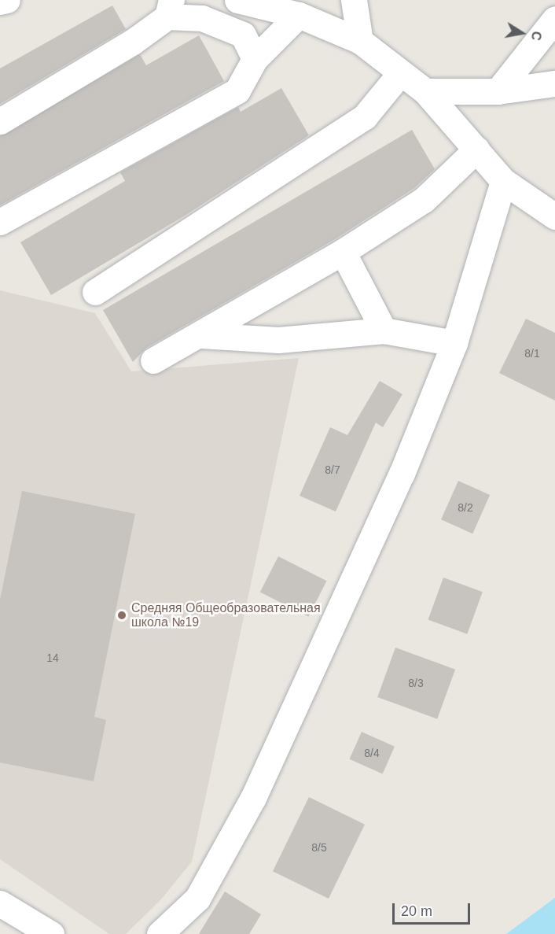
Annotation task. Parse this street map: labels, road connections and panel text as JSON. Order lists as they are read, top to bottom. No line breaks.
{"places":["Средняя Общеобразовательная школа №19"],"house_numbers":["8/1","8/7","8/2","14","8/3","8/4","8/5"],"scale_bar":"20 m","north":"right"}
